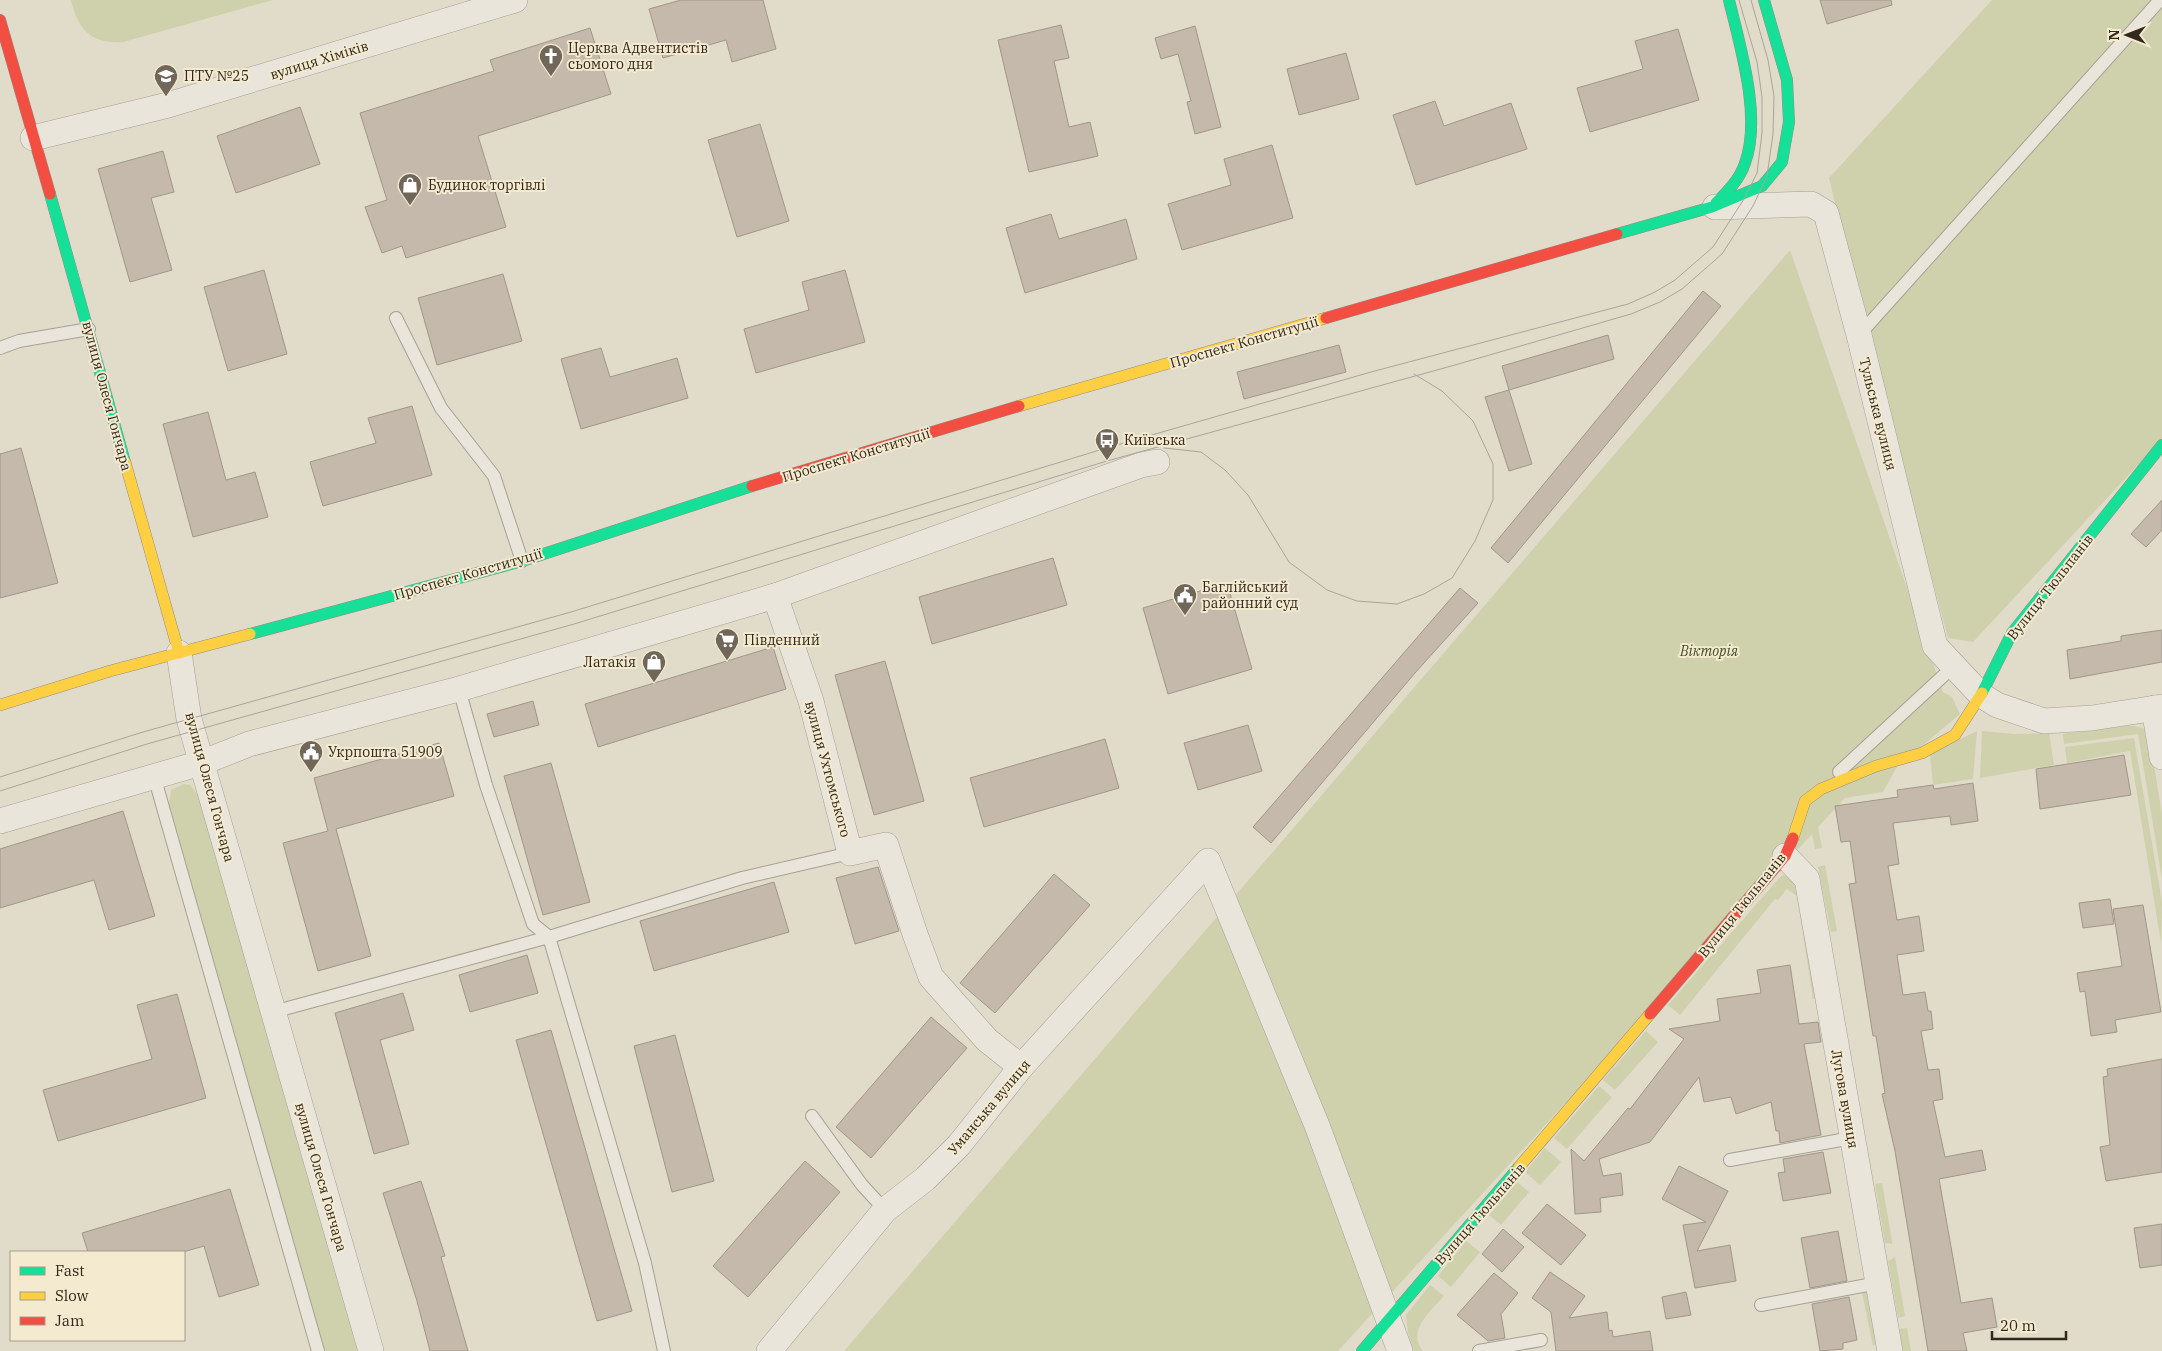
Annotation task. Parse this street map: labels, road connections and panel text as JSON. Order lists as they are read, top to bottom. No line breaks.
{"streets":{"street":["вулиця Хіміків","Проспект Конституції","вулиця Олеся Гончара","Тульська вулиця","Вулиця Тюльпанів","вулиця Ухтомського","Лугова вулиця","Уманська вулиця"]},"crossings":[["вулиця Хіміків","вулиця Олеся Гончара"],["Проспект Конституції","вулиця Олеся Гончара"],["Проспект Конституції","Тульська вулиця"],["Тульська вулиця","Вулиця Тюльпанів"],["Вулиця Тюльпанів","Лугова вулиця"],["Вулиця Тюльпанів","Уманська вулиця"],["вулиця Ухтомського","Уманська вулиця"]],"parks":["Вікторія"],"places":{"church":["Церква Адвентистів сьомого дня"],"school or university":["ПТУ №25"],"shop":["Будинок торгівлі","Латакія"],"bus stop":["Київська"],"public building":["Баглійський районний суд","Укрпошта 51909"],"supermarket":["Південний"]},"legend":["Fast","Slow","Jam"],"scale_bar":"20 m","north":"left"}
